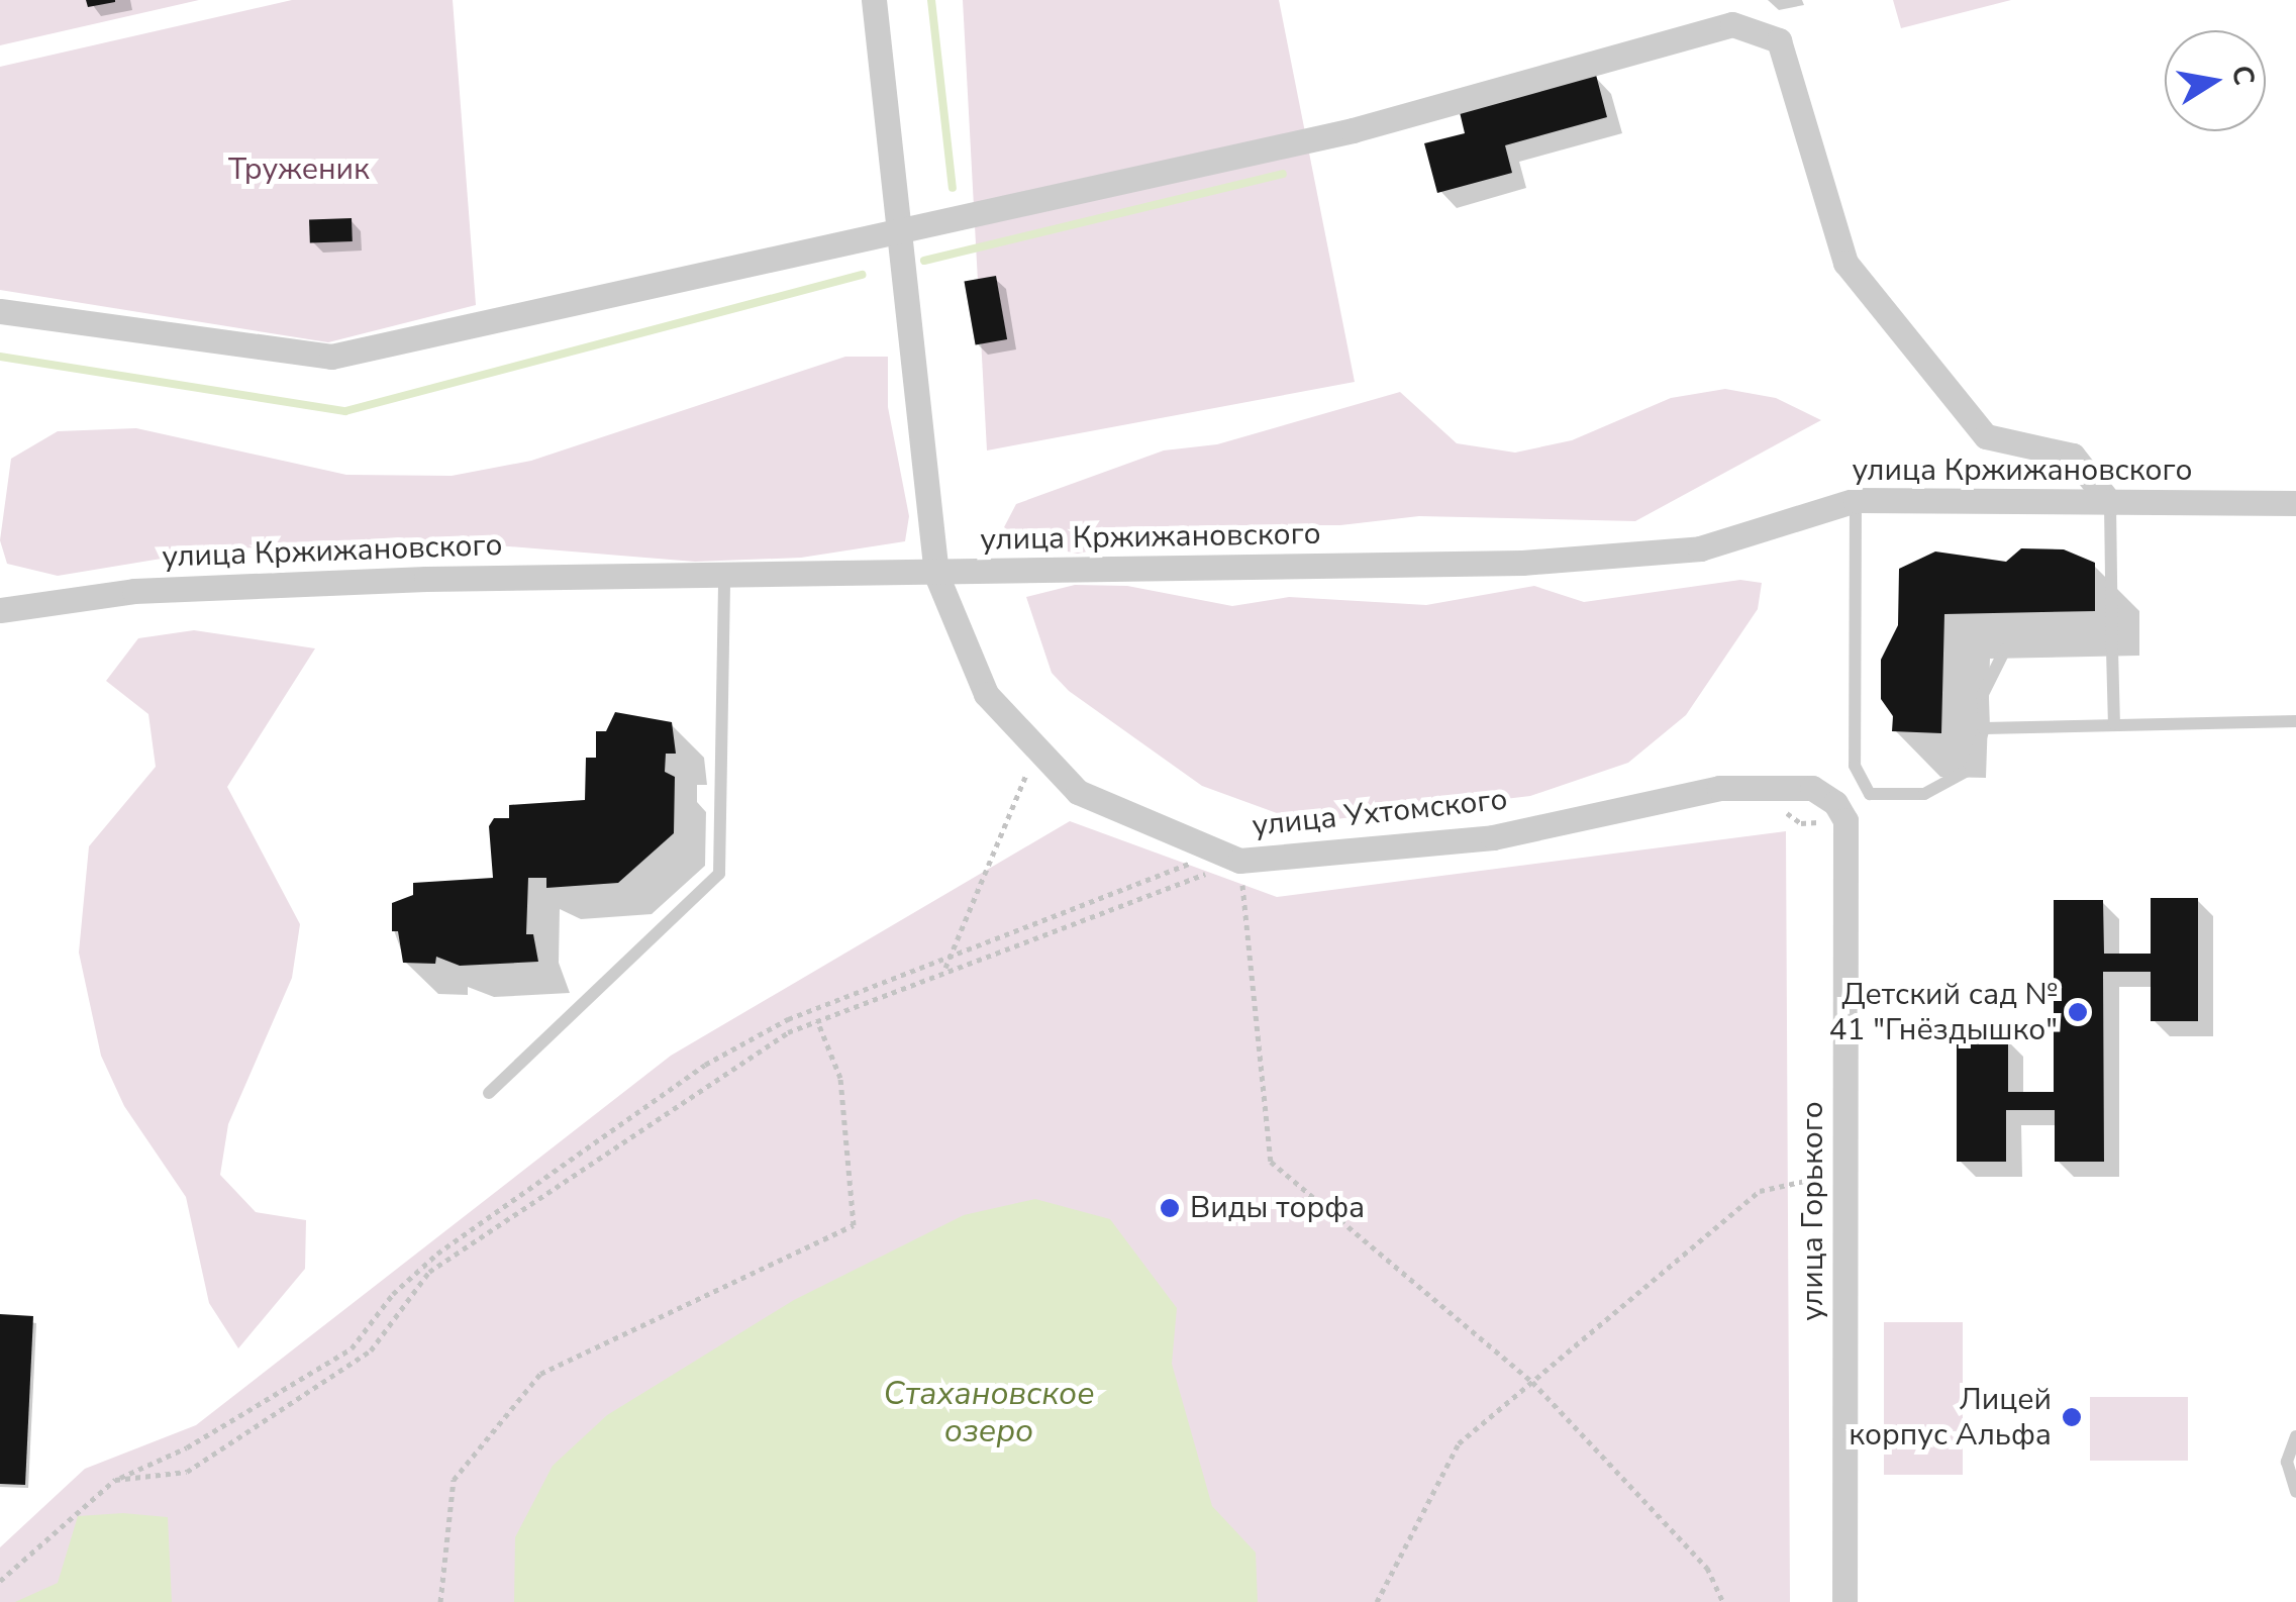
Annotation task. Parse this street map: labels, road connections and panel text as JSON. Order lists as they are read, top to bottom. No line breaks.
{"streets":{"street":["улица Кржижановского","улица Ухтомского","улица Горького"]},"crossings":[["улица Кржижановского","улица Ухтомского"],["улица Ухтомского","улица Горького"]],"water":["Стахановское озеро"],"parks":["Труженик"],"places":["Детский сад № 41 \"Гнёздышко\"","Виды торфа","Лицей корпус Альфа"],"north":"right"}
